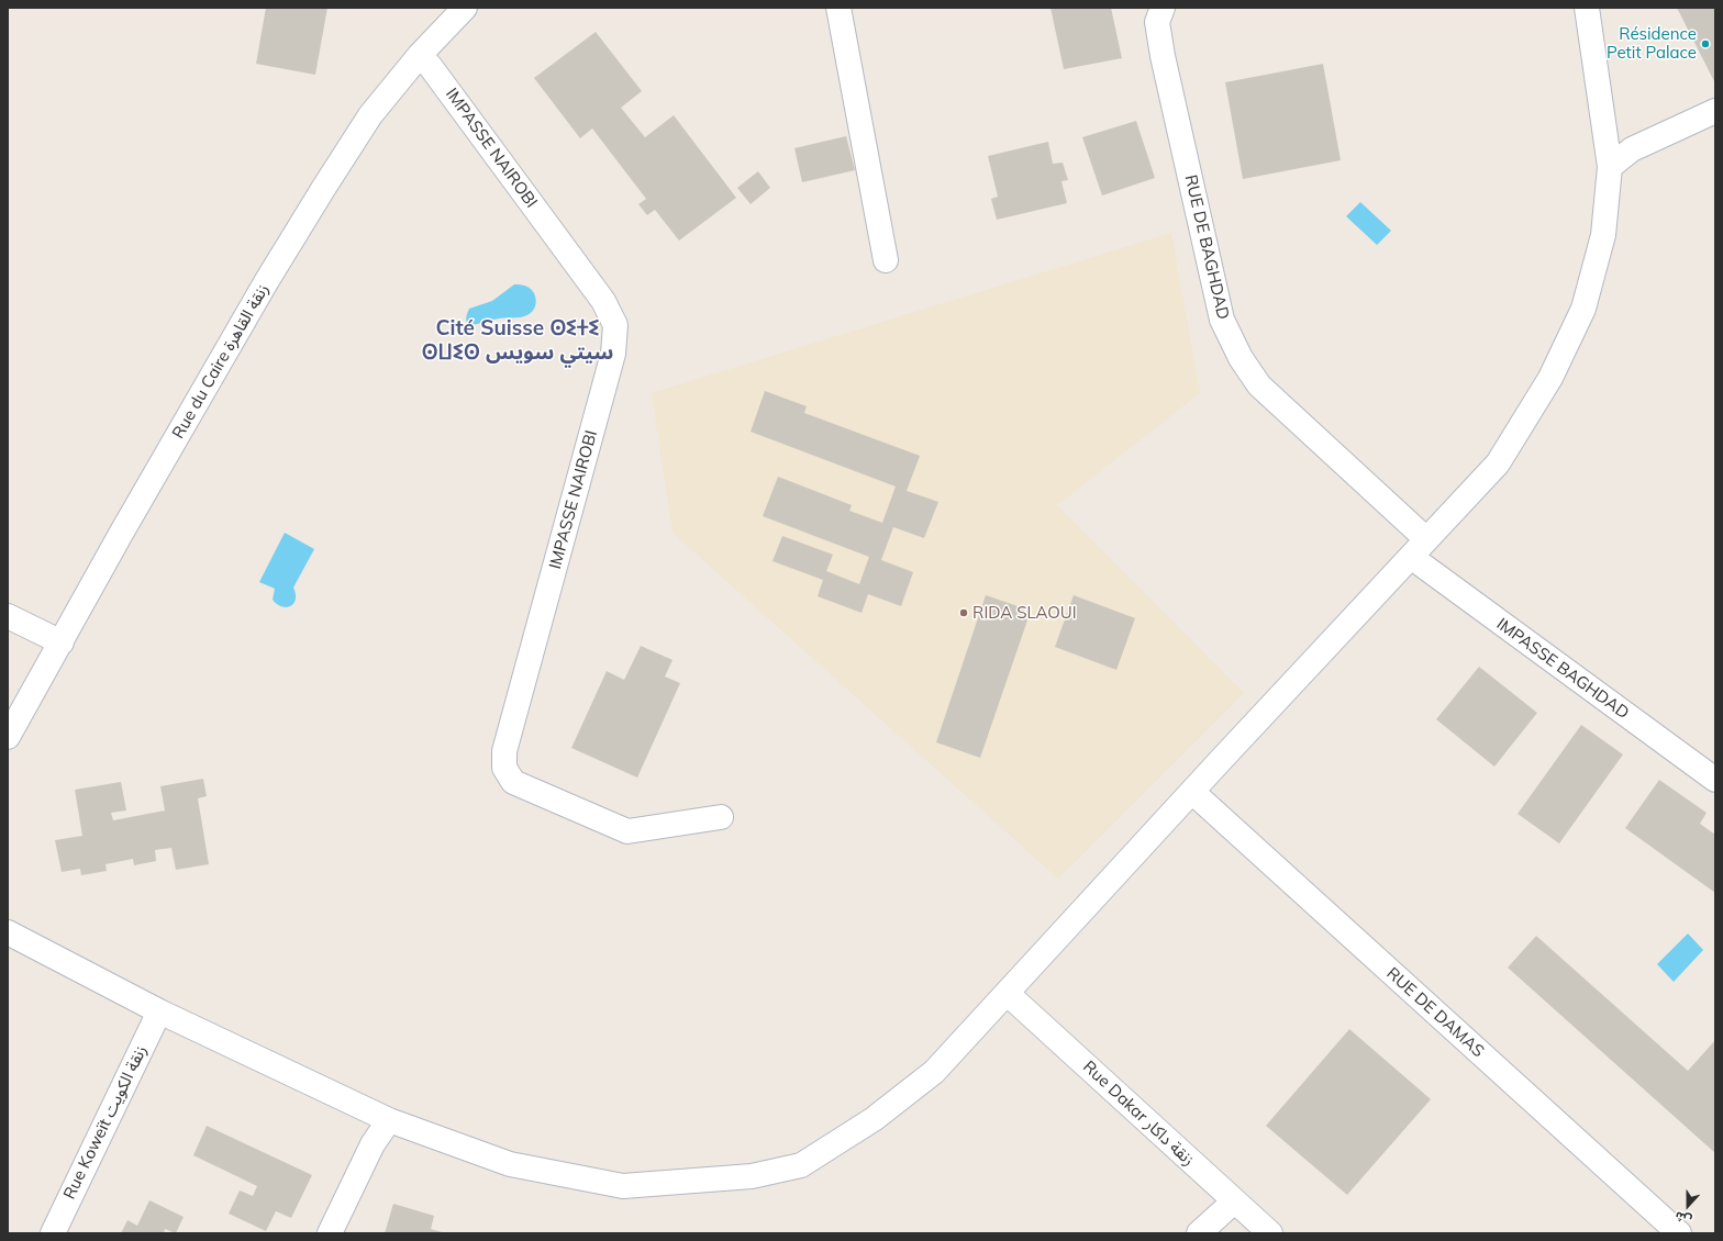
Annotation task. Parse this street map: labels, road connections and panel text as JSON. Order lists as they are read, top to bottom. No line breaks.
{"streets":{"street":["IMPASSE NAIROBI","RUE DE BAGHDAD","Rue du Caire زنقة القاهرة","IMPASSE BAGHDAD","RUE DE DAMAS","Rue Dakar زنقة داكار","Rue Koweït زنقة الكويت"]},"crossings":[["IMPASSE NAIROBI","Rue du Caire زنقة القاهرة"]],"districts":["Cité Suisse ⵙⵉⵜⵉ ⵙⵡⵉⵙ سيتي سويس"],"places":["Résidence Petit Palace","RIDA SLAOUI"],"north":"bottom"}
